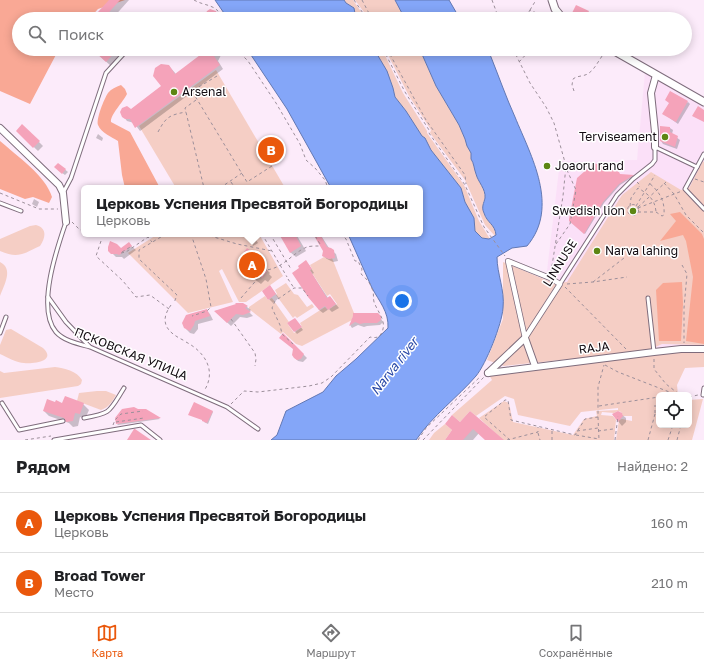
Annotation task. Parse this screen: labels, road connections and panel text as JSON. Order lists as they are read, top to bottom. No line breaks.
{"streets":{"street":["LINNUSE","RAJA","ПСКОВСКАЯ УЛИЦА"]},"crossings":[["LINNUSE","RAJA"]],"water":["Narva river"],"places":["Arsenal","Terviseament","Joaoru rand","Swedish lion","Narva lahing"],"page":{"search":"Поиск","pins":["B","A"],"popup":["Церковь Успения Пресвятой Богородицы","Церковь"],"heading":["Рядом","Найдено: 2"],"list":[{"mark":"A","name":"Церковь Успения Пресвятой Богородицы","note":"Церковь","value":"160 m"},{"mark":"B","name":"Broad Tower","note":"Место","value":"210 m"}],"nav":["Карта","Маршрут","Сохранённые"]}}
